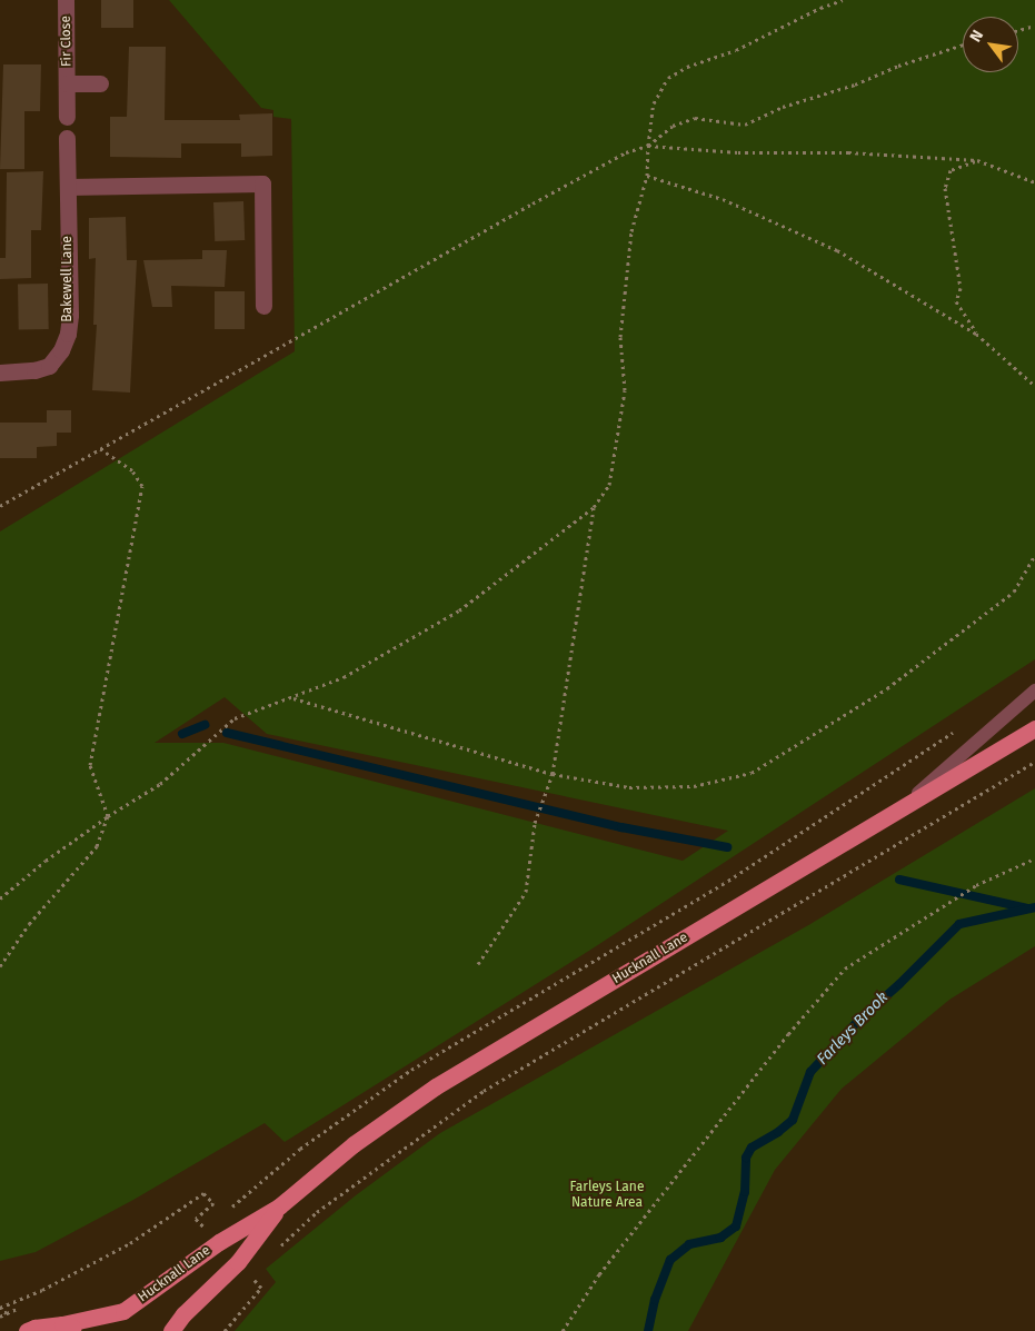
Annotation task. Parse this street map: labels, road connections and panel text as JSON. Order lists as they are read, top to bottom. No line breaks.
{"streets":{"main road":["Hucknall Lane"],"street":["Fir Close","Bakewell Lane"]},"water":["Farleys Brook"],"parks":["Farleys Lane Nature Area"],"north":"top left"}
